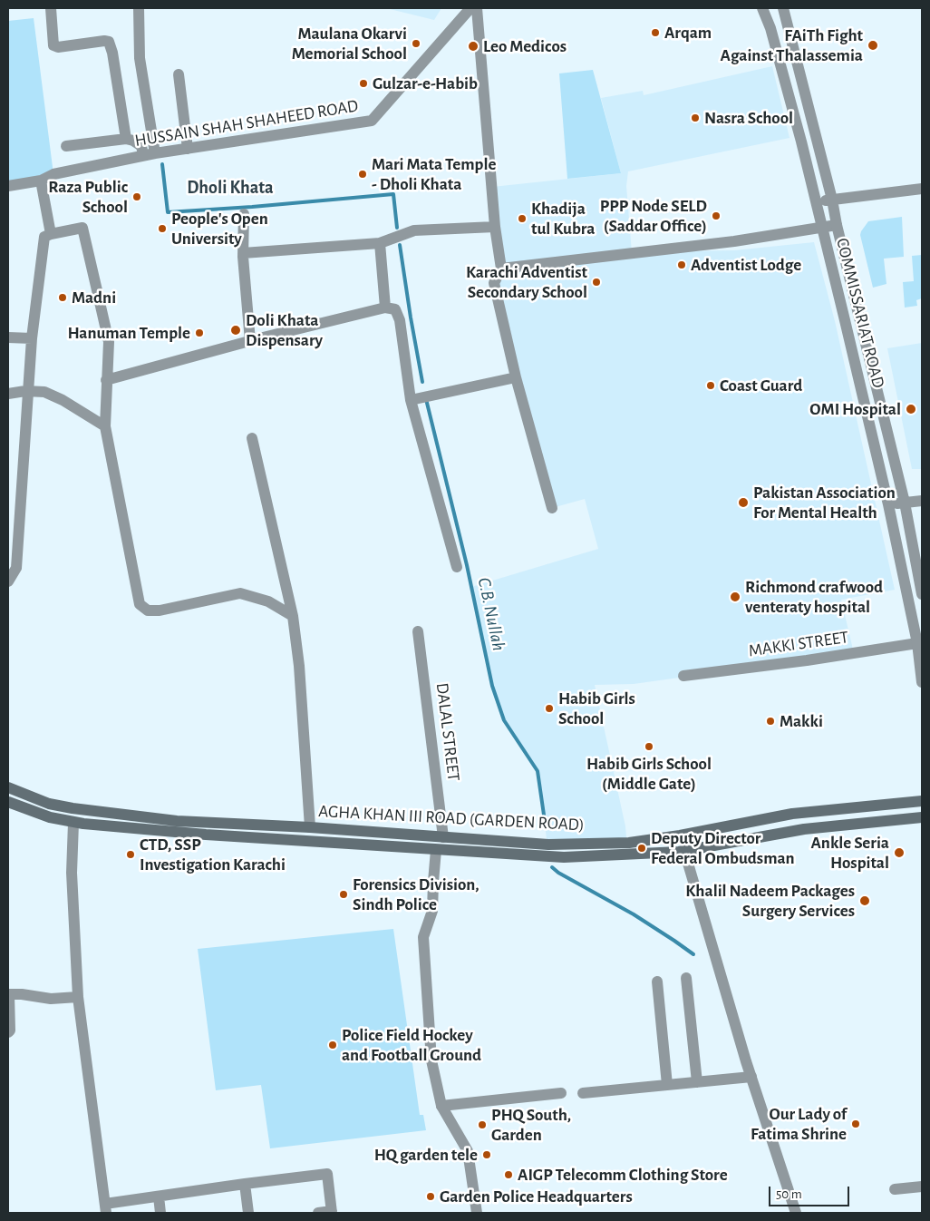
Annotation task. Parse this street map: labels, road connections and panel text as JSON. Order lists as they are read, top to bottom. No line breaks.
{"streets":{"main road":["AGHA KHAN III ROAD (GARDEN ROAD)"],"street":["HUSSAIN SHAH SHAHEED ROAD","COMMISSARIAT ROAD","MAKKI STREET","DALAL STREET"]},"crossings":[["COMMISSARIAT ROAD","MAKKI STREET"],["DALAL STREET","AGHA KHAN III ROAD (GARDEN ROAD)"]],"districts":["Dholi Khata"],"water":["C.B. Nullah"],"places":["Arqam","Maulana Okarvi Memorial School","FAiTh Fight Against Thalassemia","Leo Medicos","Gulzar-e-Habib","Nasra School","Mari Mata Temple - Dholi Khata","Raza Public School","PPP Node SELD (Saddar Office)","Khadija tul Kubra","People's Open University","Adventist Lodge","Karachi Adventist Secondary School","Madni","Doli Khata Dispensary","Hanuman Temple","Coast Guard","OMI Hospital","Pakistan Association For Mental Health","Richmond crafwood venteraty hospital","Habib Girls School","Makki","Habib Girls School (Middle Gate)","Deputy Director Federal Ombudsman","Ankle Seria Hospital","CTD, SSP Investigation Karachi","Forensics Division, Sindh Police","Khalil Nadeem Packages Surgery Services","Police Field Hockey and Football Ground","Our Lady of Fatima Shrine","PHQ South, Garden","HQ garden tele","AIGP Telecomm Clothing Store","Garden Police Headquarters"],"scale_bar":"50 m"}
